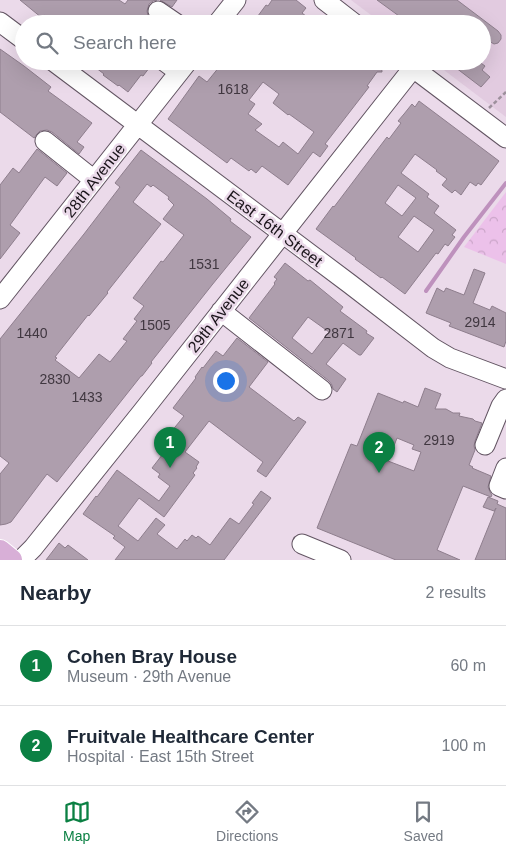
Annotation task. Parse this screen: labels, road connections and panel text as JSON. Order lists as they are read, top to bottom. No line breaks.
{"streets":{"street":["28th Avenue","East 16th Street","29th Avenue"]},"crossings":[["28th Avenue","East 16th Street"],["East 16th Street","29th Avenue"]],"house_numbers":["1618","1531","2914","1505","1440","2871","2830","1433","2919"],"page":{"search":"Search here","pins":["1","2"],"heading":["Nearby","2 results"],"list":[{"mark":"1","name":"Cohen Bray House","note":"Museum · 29th Avenue","value":"60 m"},{"mark":"2","name":"Fruitvale Healthcare Center","note":"Hospital · East 15th Street","value":"100 m"}],"nav":["Map","Directions","Saved"]}}
